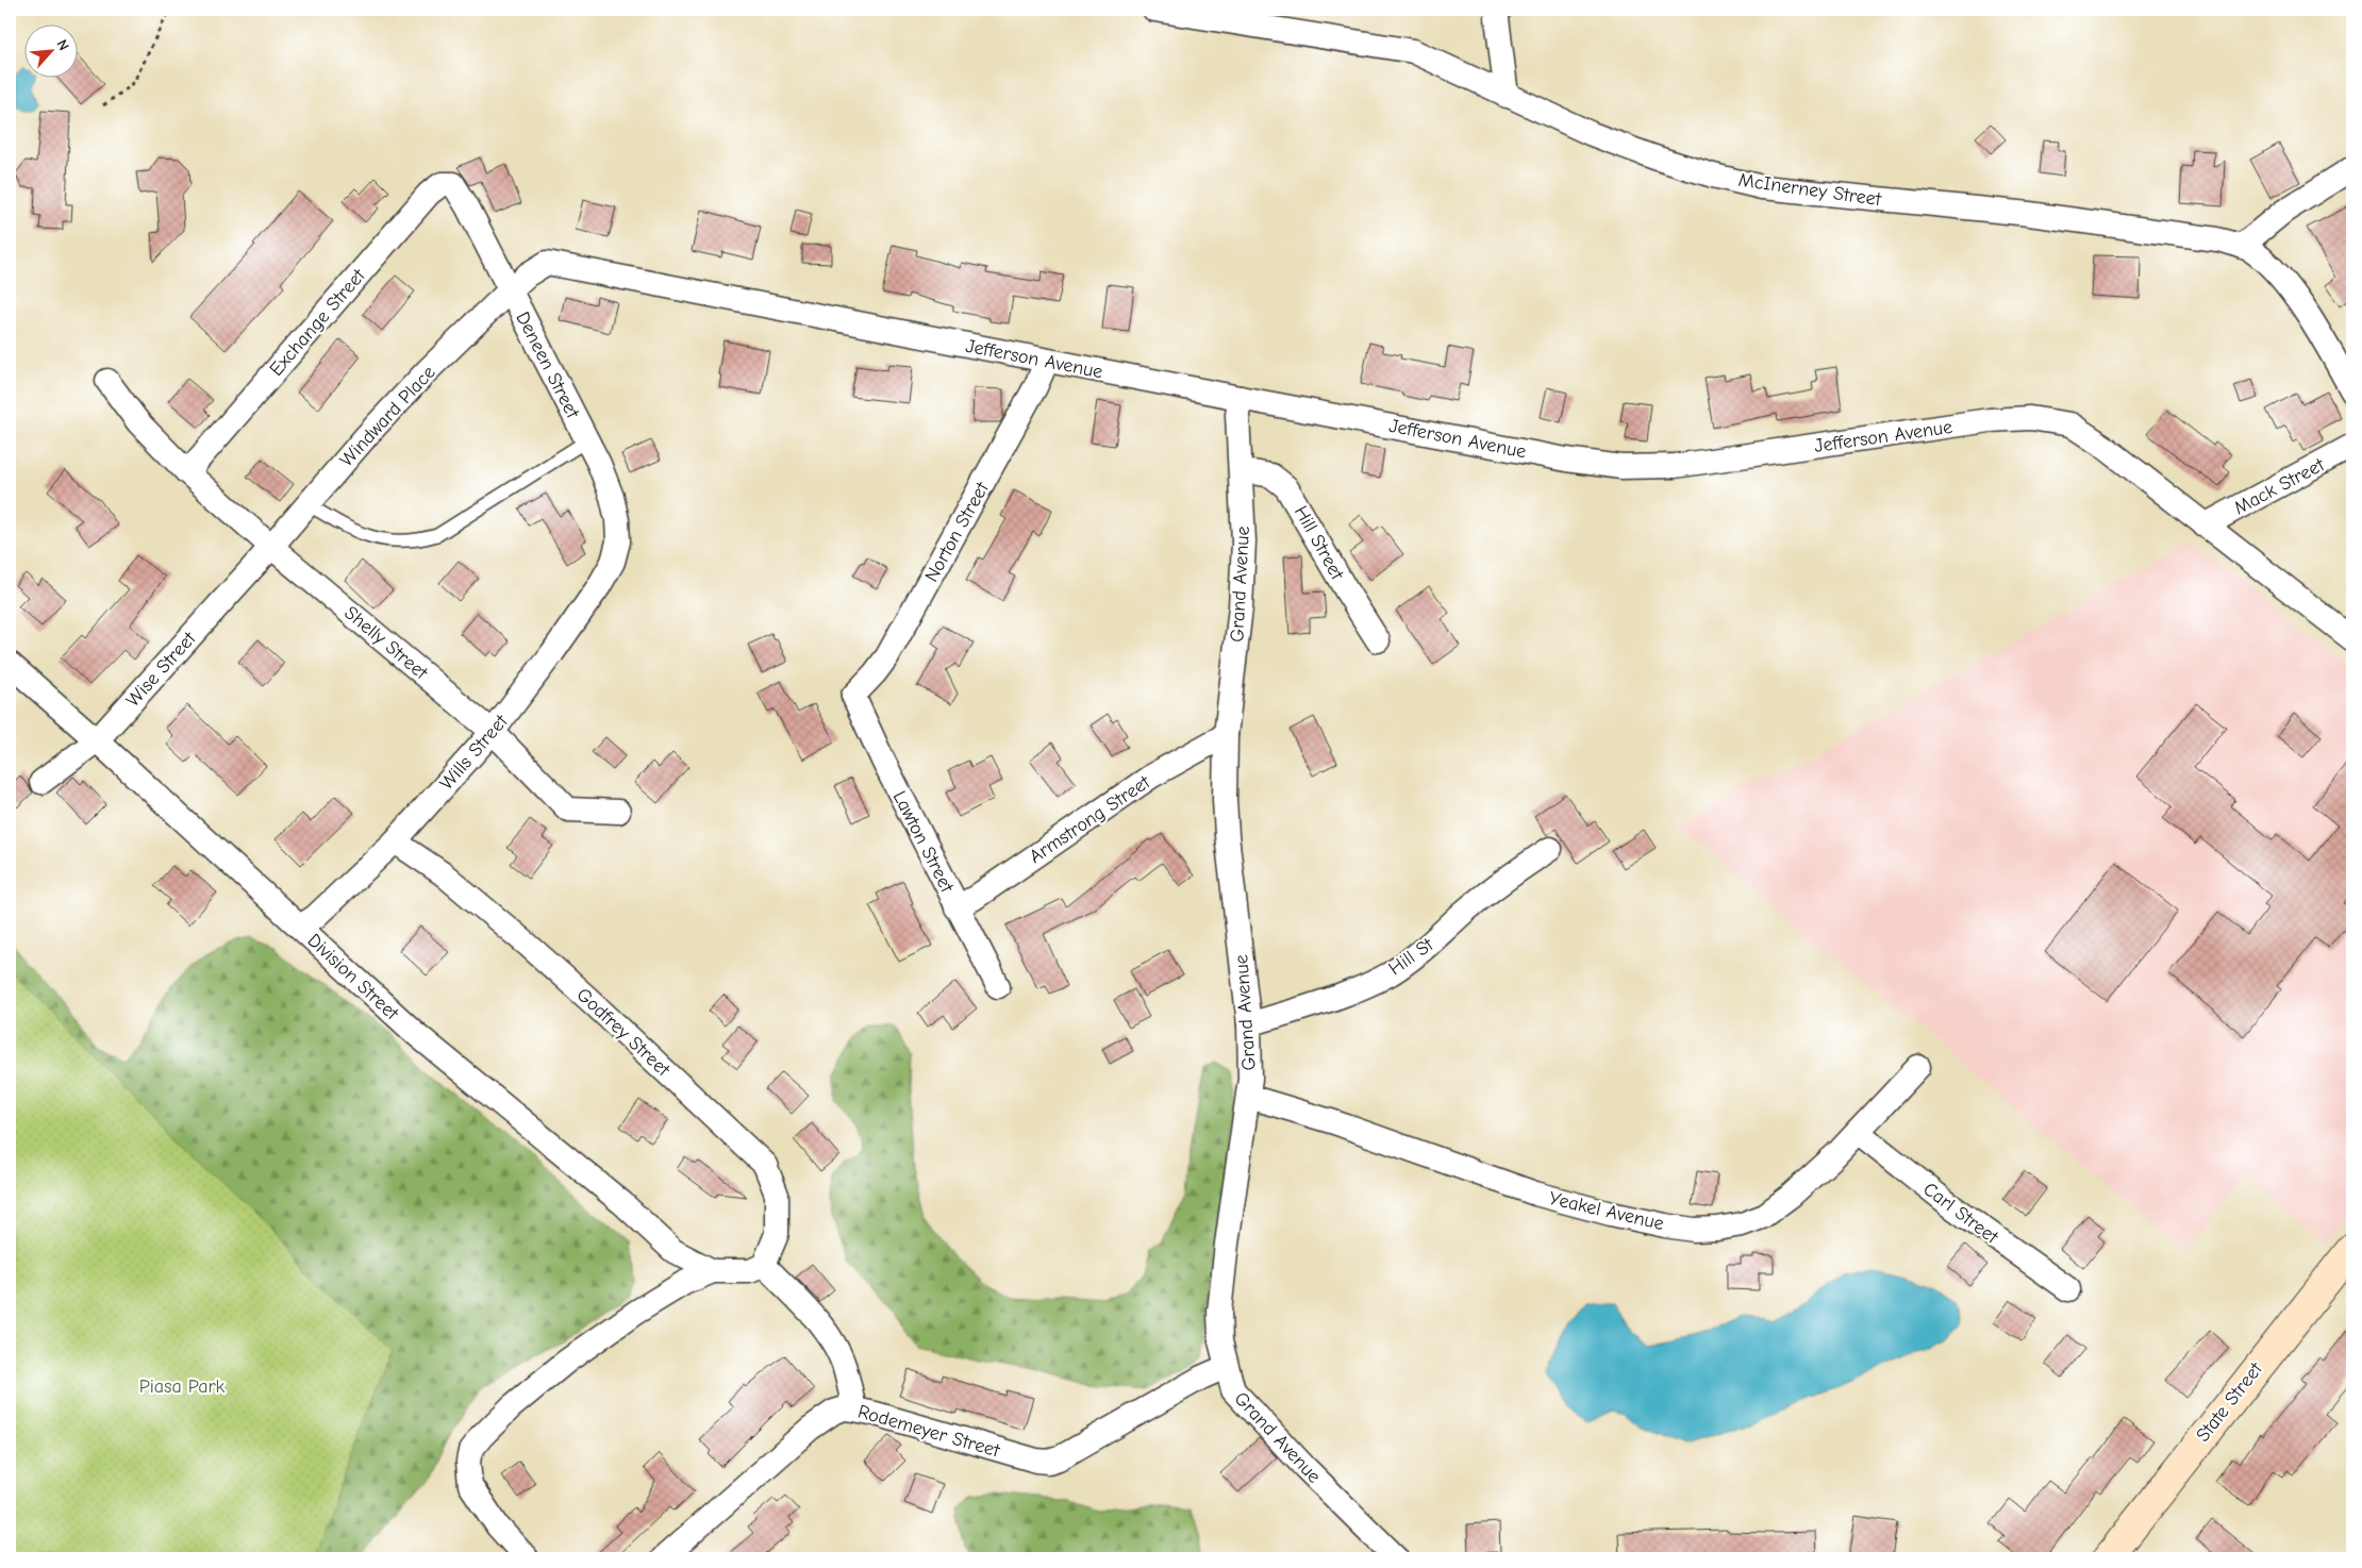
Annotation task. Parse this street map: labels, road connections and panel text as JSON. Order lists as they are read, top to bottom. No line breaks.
{"streets":{"street":["McInerney Street","Exchange Street","Jefferson Avenue","Deneen Street","Windward Place","Mack Street","Norton Street","Hill Street","Grand Avenue","Shelly Street","Wise Street","Wills Street","Armstrong Street","Lawton Street","Hill St","Division Street","Godfrey Street","Yeakel Avenue","Carl Street","State Street","Rodemeyer Street"]},"crossings":[["Exchange Street","Deneen Street"],["Exchange Street","Shelly Street"],["Jefferson Avenue","Deneen Street"],["Jefferson Avenue","Windward Place"],["Jefferson Avenue","Mack Street"],["Jefferson Avenue","Norton Street"],["Jefferson Avenue","Grand Avenue"],["Deneen Street","Windward Place"],["Deneen Street","Wills Street"],["Windward Place","Shelly Street"],["Windward Place","Wise Street"],["Norton Street","Lawton Street"],["Hill Street","Grand Avenue"],["Grand Avenue","Armstrong Street"],["Grand Avenue","Hill St"],["Grand Avenue","Yeakel Avenue"],["Grand Avenue","Rodemeyer Street"],["Shelly Street","Wise Street"],["Shelly Street","Wills Street"],["Wise Street","Division Street"],["Wills Street","Division Street"],["Wills Street","Godfrey Street"],["Armstrong Street","Lawton Street"],["Yeakel Avenue","Carl Street"]],"parks":["Piasa Park"],"north":"top right"}
